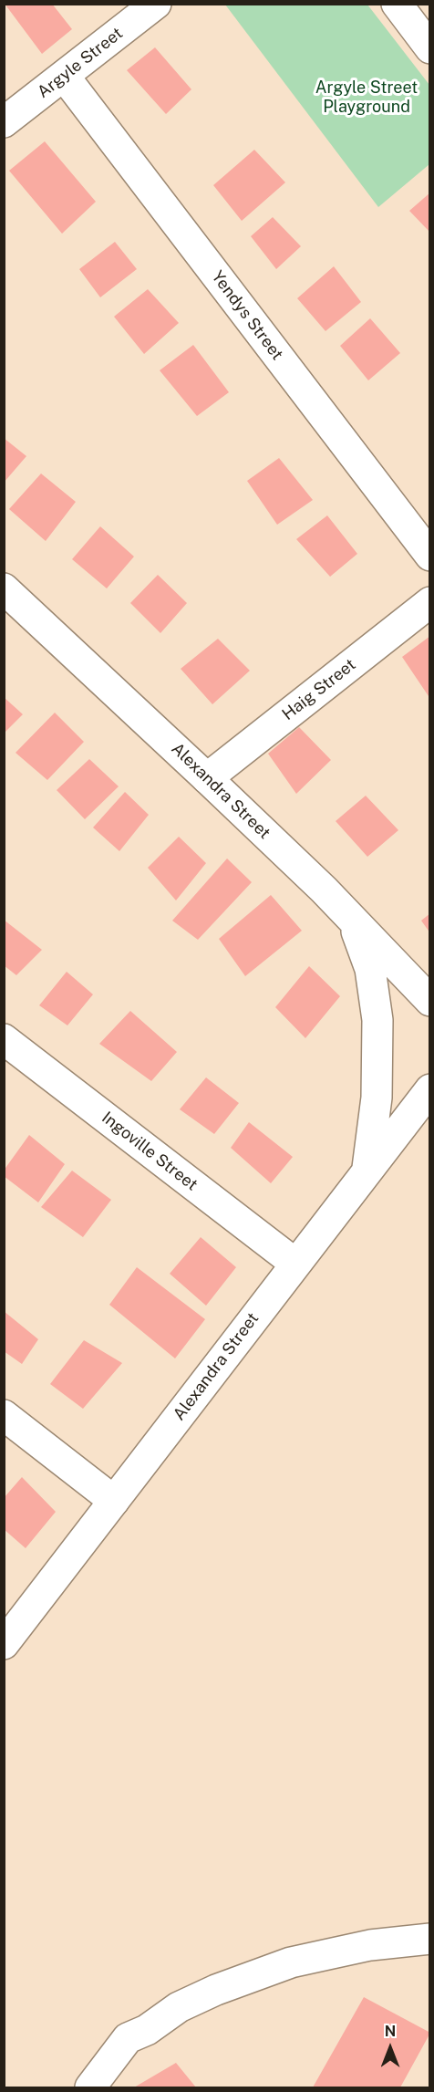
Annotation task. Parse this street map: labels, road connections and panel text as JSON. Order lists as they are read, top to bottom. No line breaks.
{"streets":{"street":["Argyle Street","Yendys Street","Haig Street","Alexandra Street","Ingoville Street"]},"crossings":[["Argyle Street","Yendys Street"],["Haig Street","Alexandra Street"],["Alexandra Street","Ingoville Street"]],"parks":["Argyle Street Playground"],"north":"top"}
